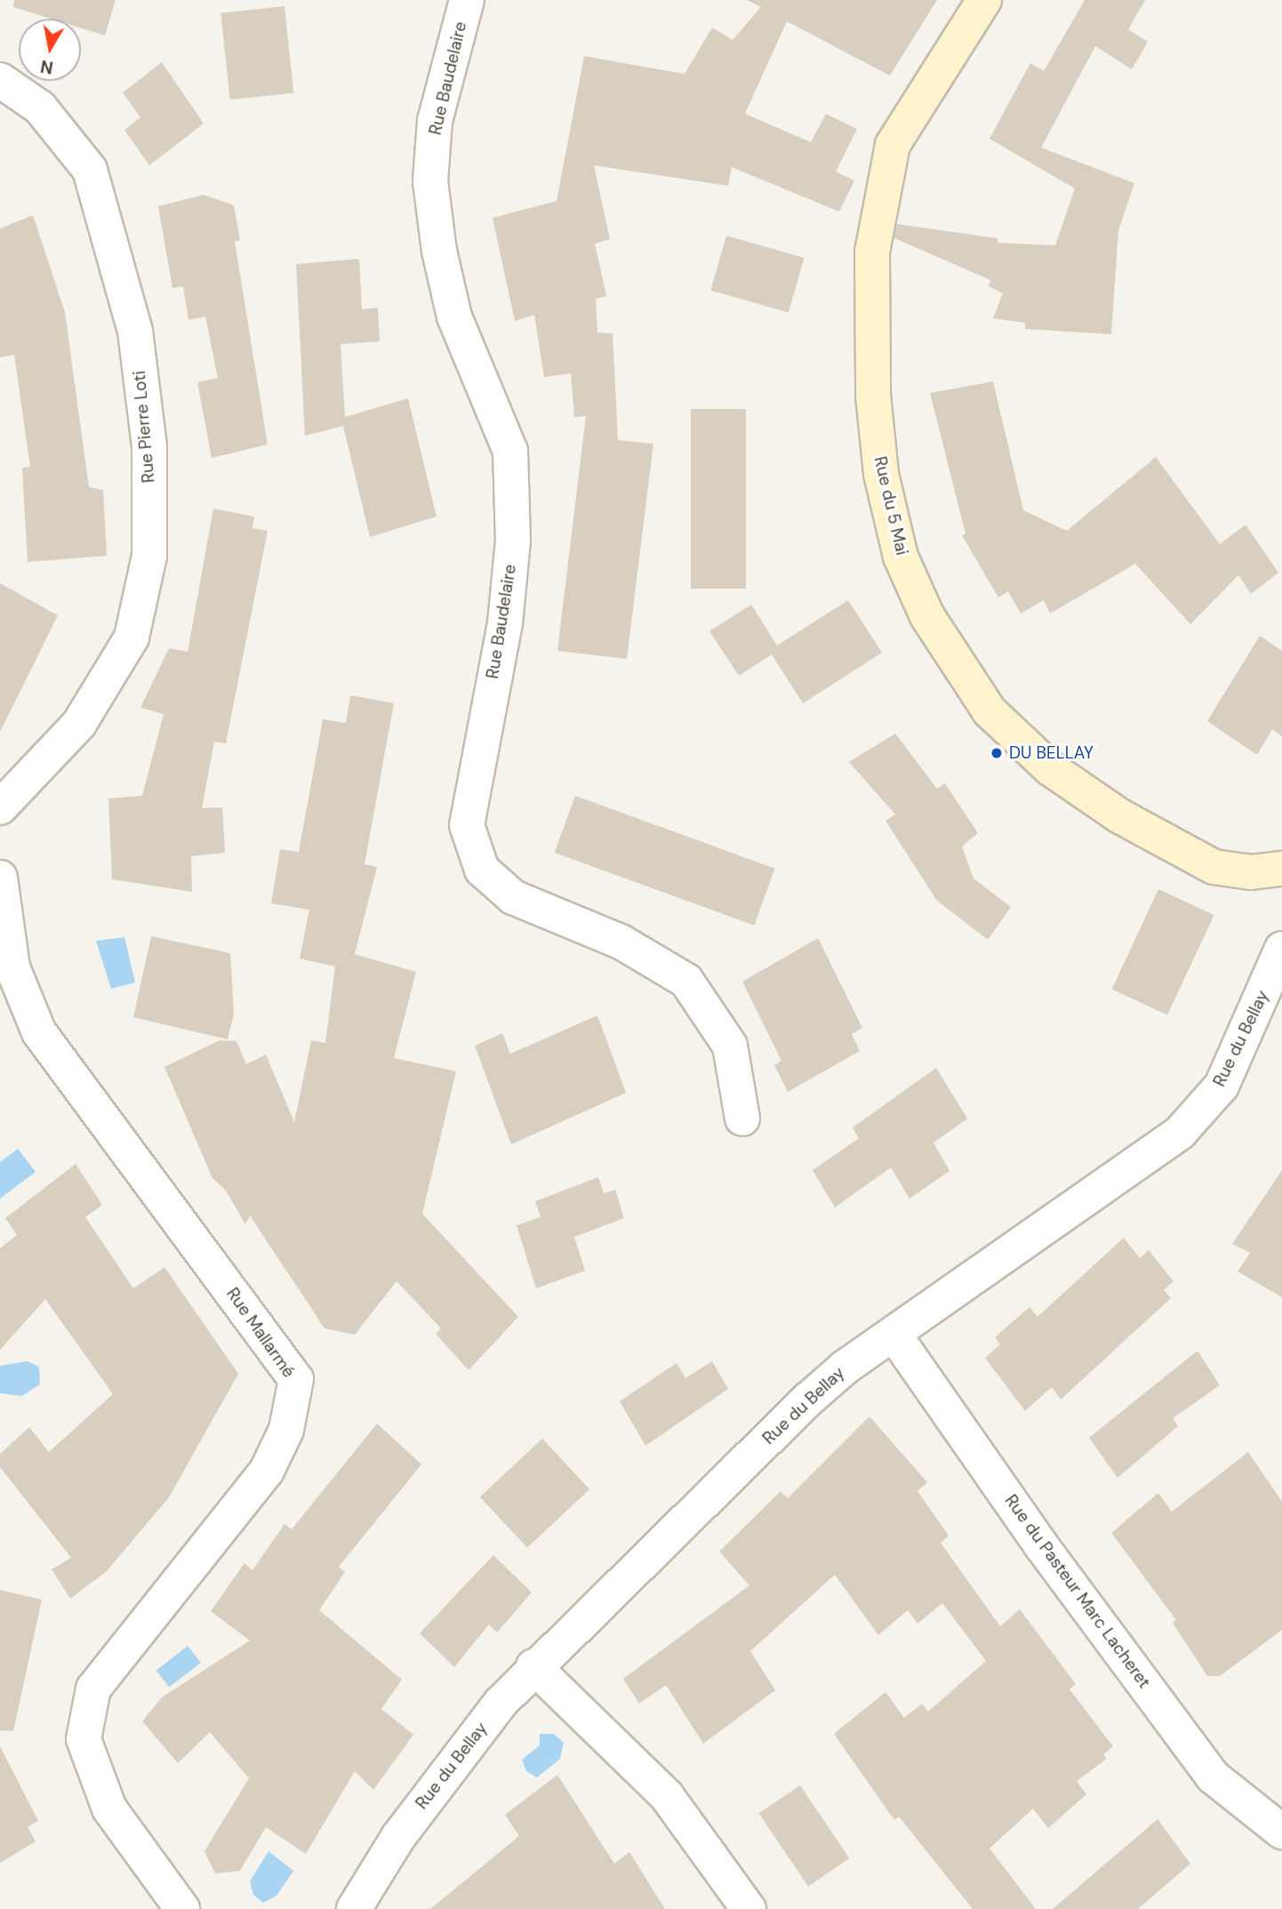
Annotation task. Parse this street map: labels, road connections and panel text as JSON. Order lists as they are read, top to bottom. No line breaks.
{"streets":{"main road":["Rue du 5 Mai"],"street":["Rue Baudelaire","Rue Pierre Loti","Rue du Bellay","Rue Mallarmé","Rue du Pasteur Marc Lacheret"]},"crossings":[["Rue du Bellay","Rue du Pasteur Marc Lacheret"]],"places":["DU BELLAY"],"north":"bottom"}
